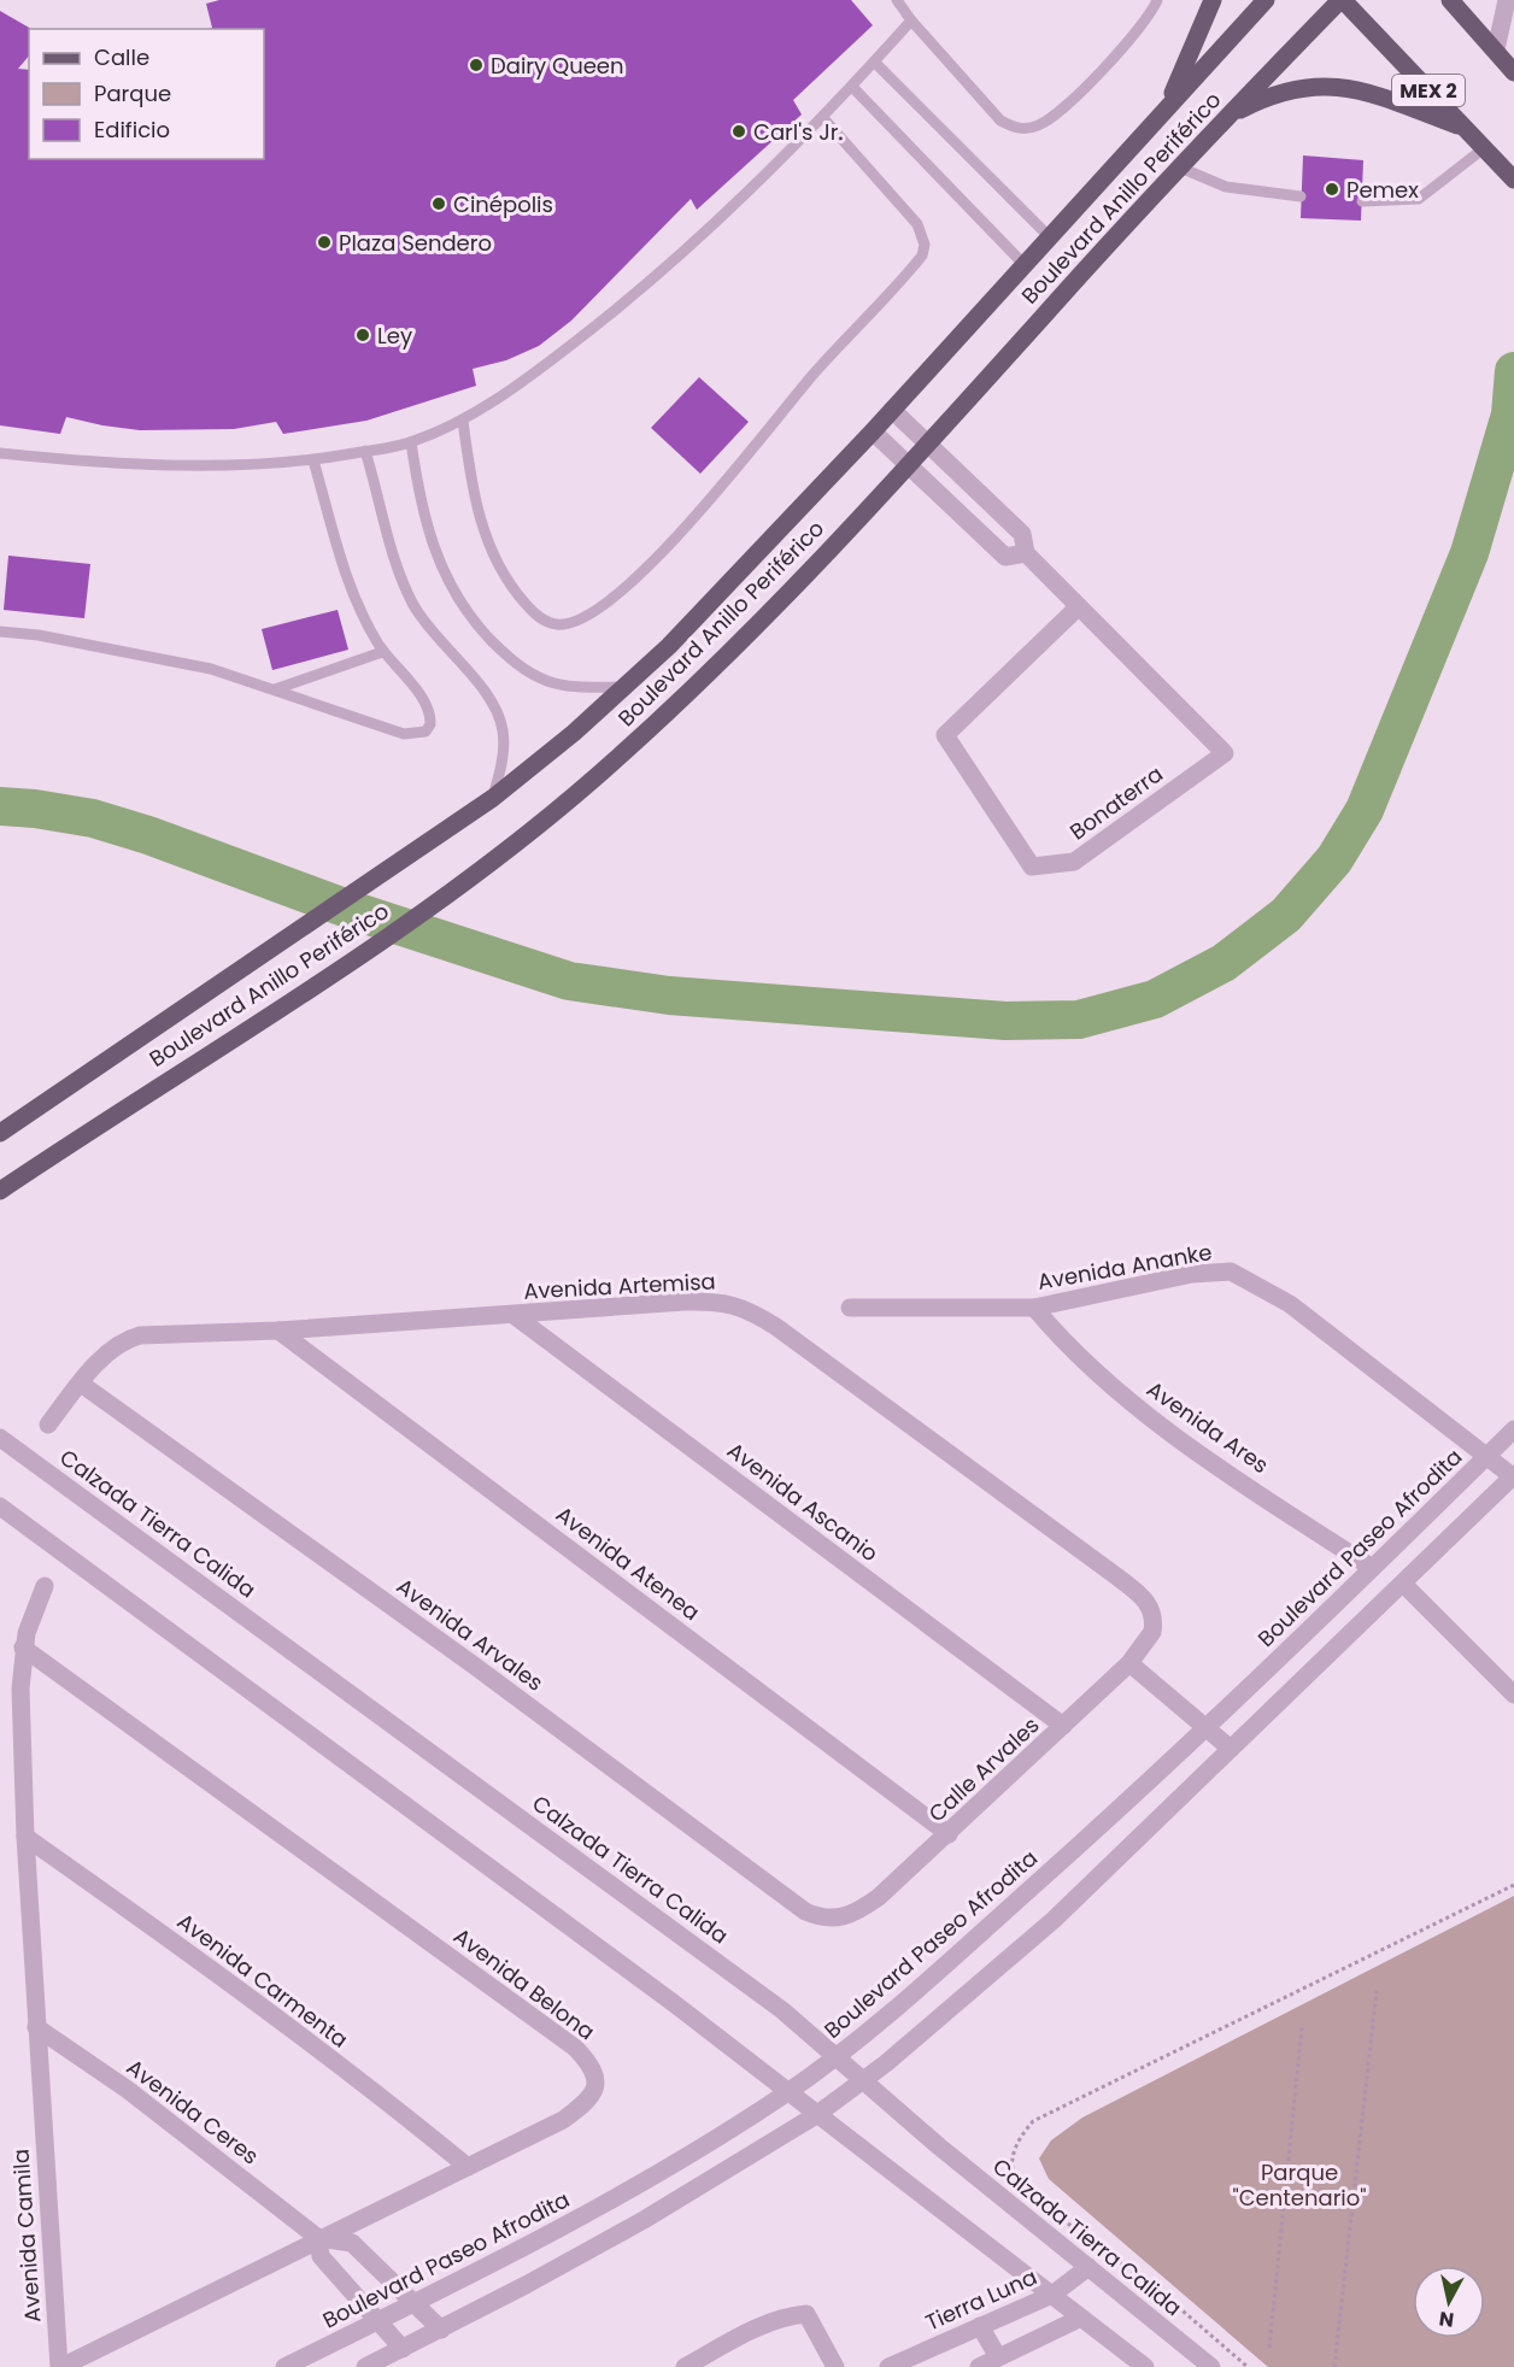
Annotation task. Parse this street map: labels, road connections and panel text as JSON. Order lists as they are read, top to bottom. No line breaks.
{"streets":{"main road":["MEX 2","Boulevard Anillo Periférico"],"street":["Bonaterra","Avenida Ananke","Avenida Artemisa","Avenida Ares","Avenida Ascanio","Calzada Tierra Calida","Boulevard Paseo Afrodita","Avenida Atenea","Avenida Arvales","Calle Arvales","Avenida Carmenta","Avenida Belona","Avenida Ceres","Avenida Camila","Tierra Luna"]},"crossings":[["MEX 2","Boulevard Anillo Periférico"],["Avenida Ananke","Avenida Ares"],["Avenida Ananke","Boulevard Paseo Afrodita"],["Avenida Artemisa","Avenida Ascanio"],["Avenida Artemisa","Avenida Atenea"],["Avenida Artemisa","Avenida Arvales"],["Avenida Artemisa","Calle Arvales"],["Avenida Ares","Boulevard Paseo Afrodita"],["Avenida Ascanio","Calle Arvales"],["Calzada Tierra Calida","Boulevard Paseo Afrodita"],["Calzada Tierra Calida","Tierra Luna"],["Boulevard Paseo Afrodita","Avenida Ceres"],["Avenida Atenea","Calle Arvales"],["Avenida Arvales","Calle Arvales"],["Avenida Carmenta","Avenida Belona"],["Avenida Carmenta","Avenida Camila"],["Avenida Belona","Avenida Ceres"],["Avenida Belona","Avenida Camila"],["Avenida Ceres","Avenida Camila"]],"parks":["Parque \"Centenario\""],"places":["Dairy Queen","Carl's Jr.","Pemex","Cinépolis","Plaza Sendero","Ley"],"legend":["Calle","Parque","Edificio"],"north":"bottom"}
